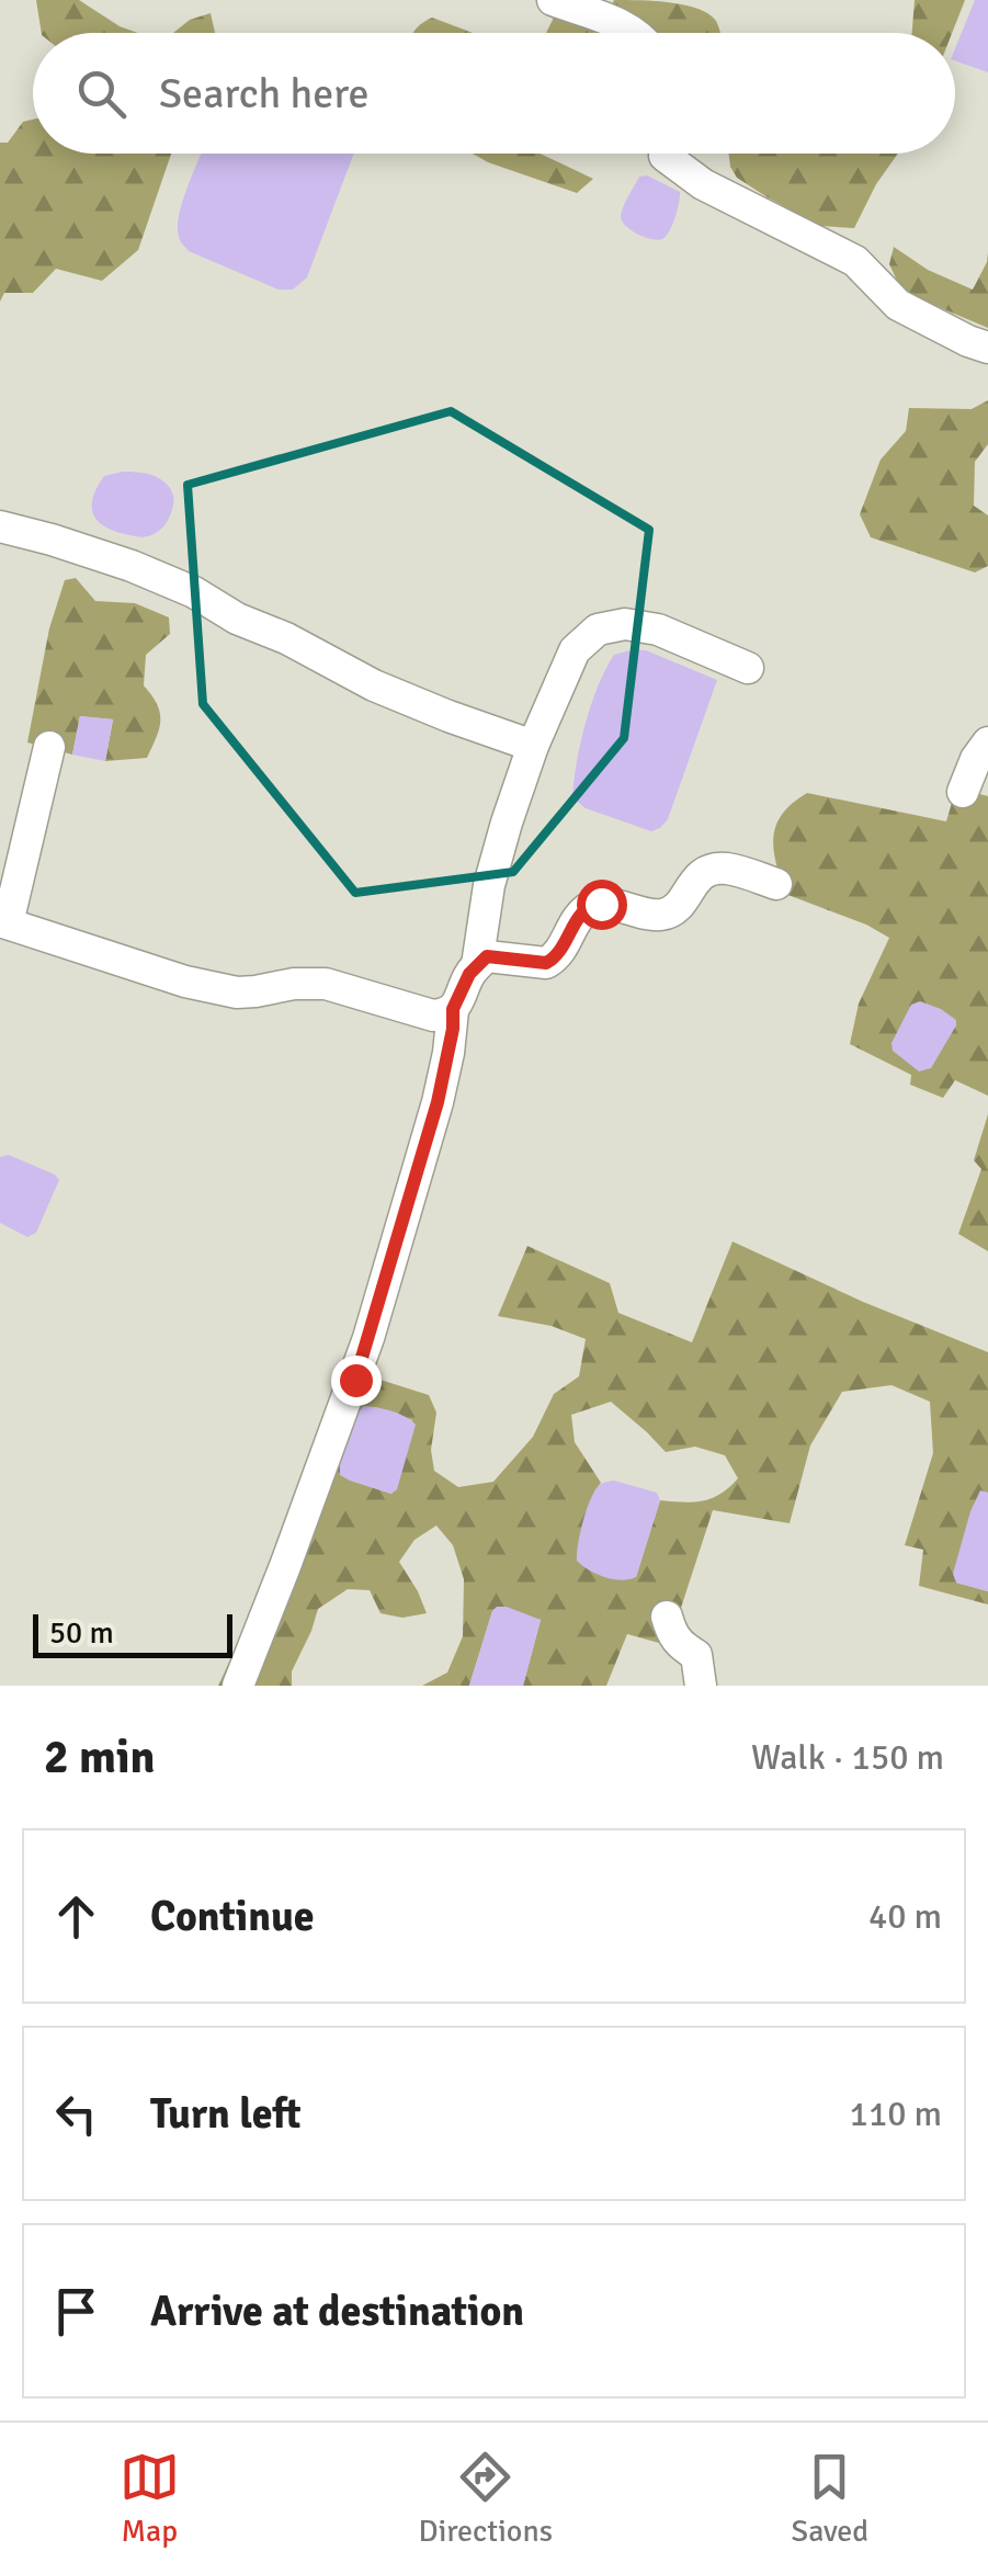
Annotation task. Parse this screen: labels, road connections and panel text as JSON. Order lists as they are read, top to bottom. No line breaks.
{"scale_bar":"50 m","page":{"search":"Search here","scale":"50 m","heading":["2 min","Walk · 150 m"],"list":[["Continue","40 m"],["Turn left","110 m"],"Arrive at destination"],"nav":["Map","Directions","Saved"]}}
